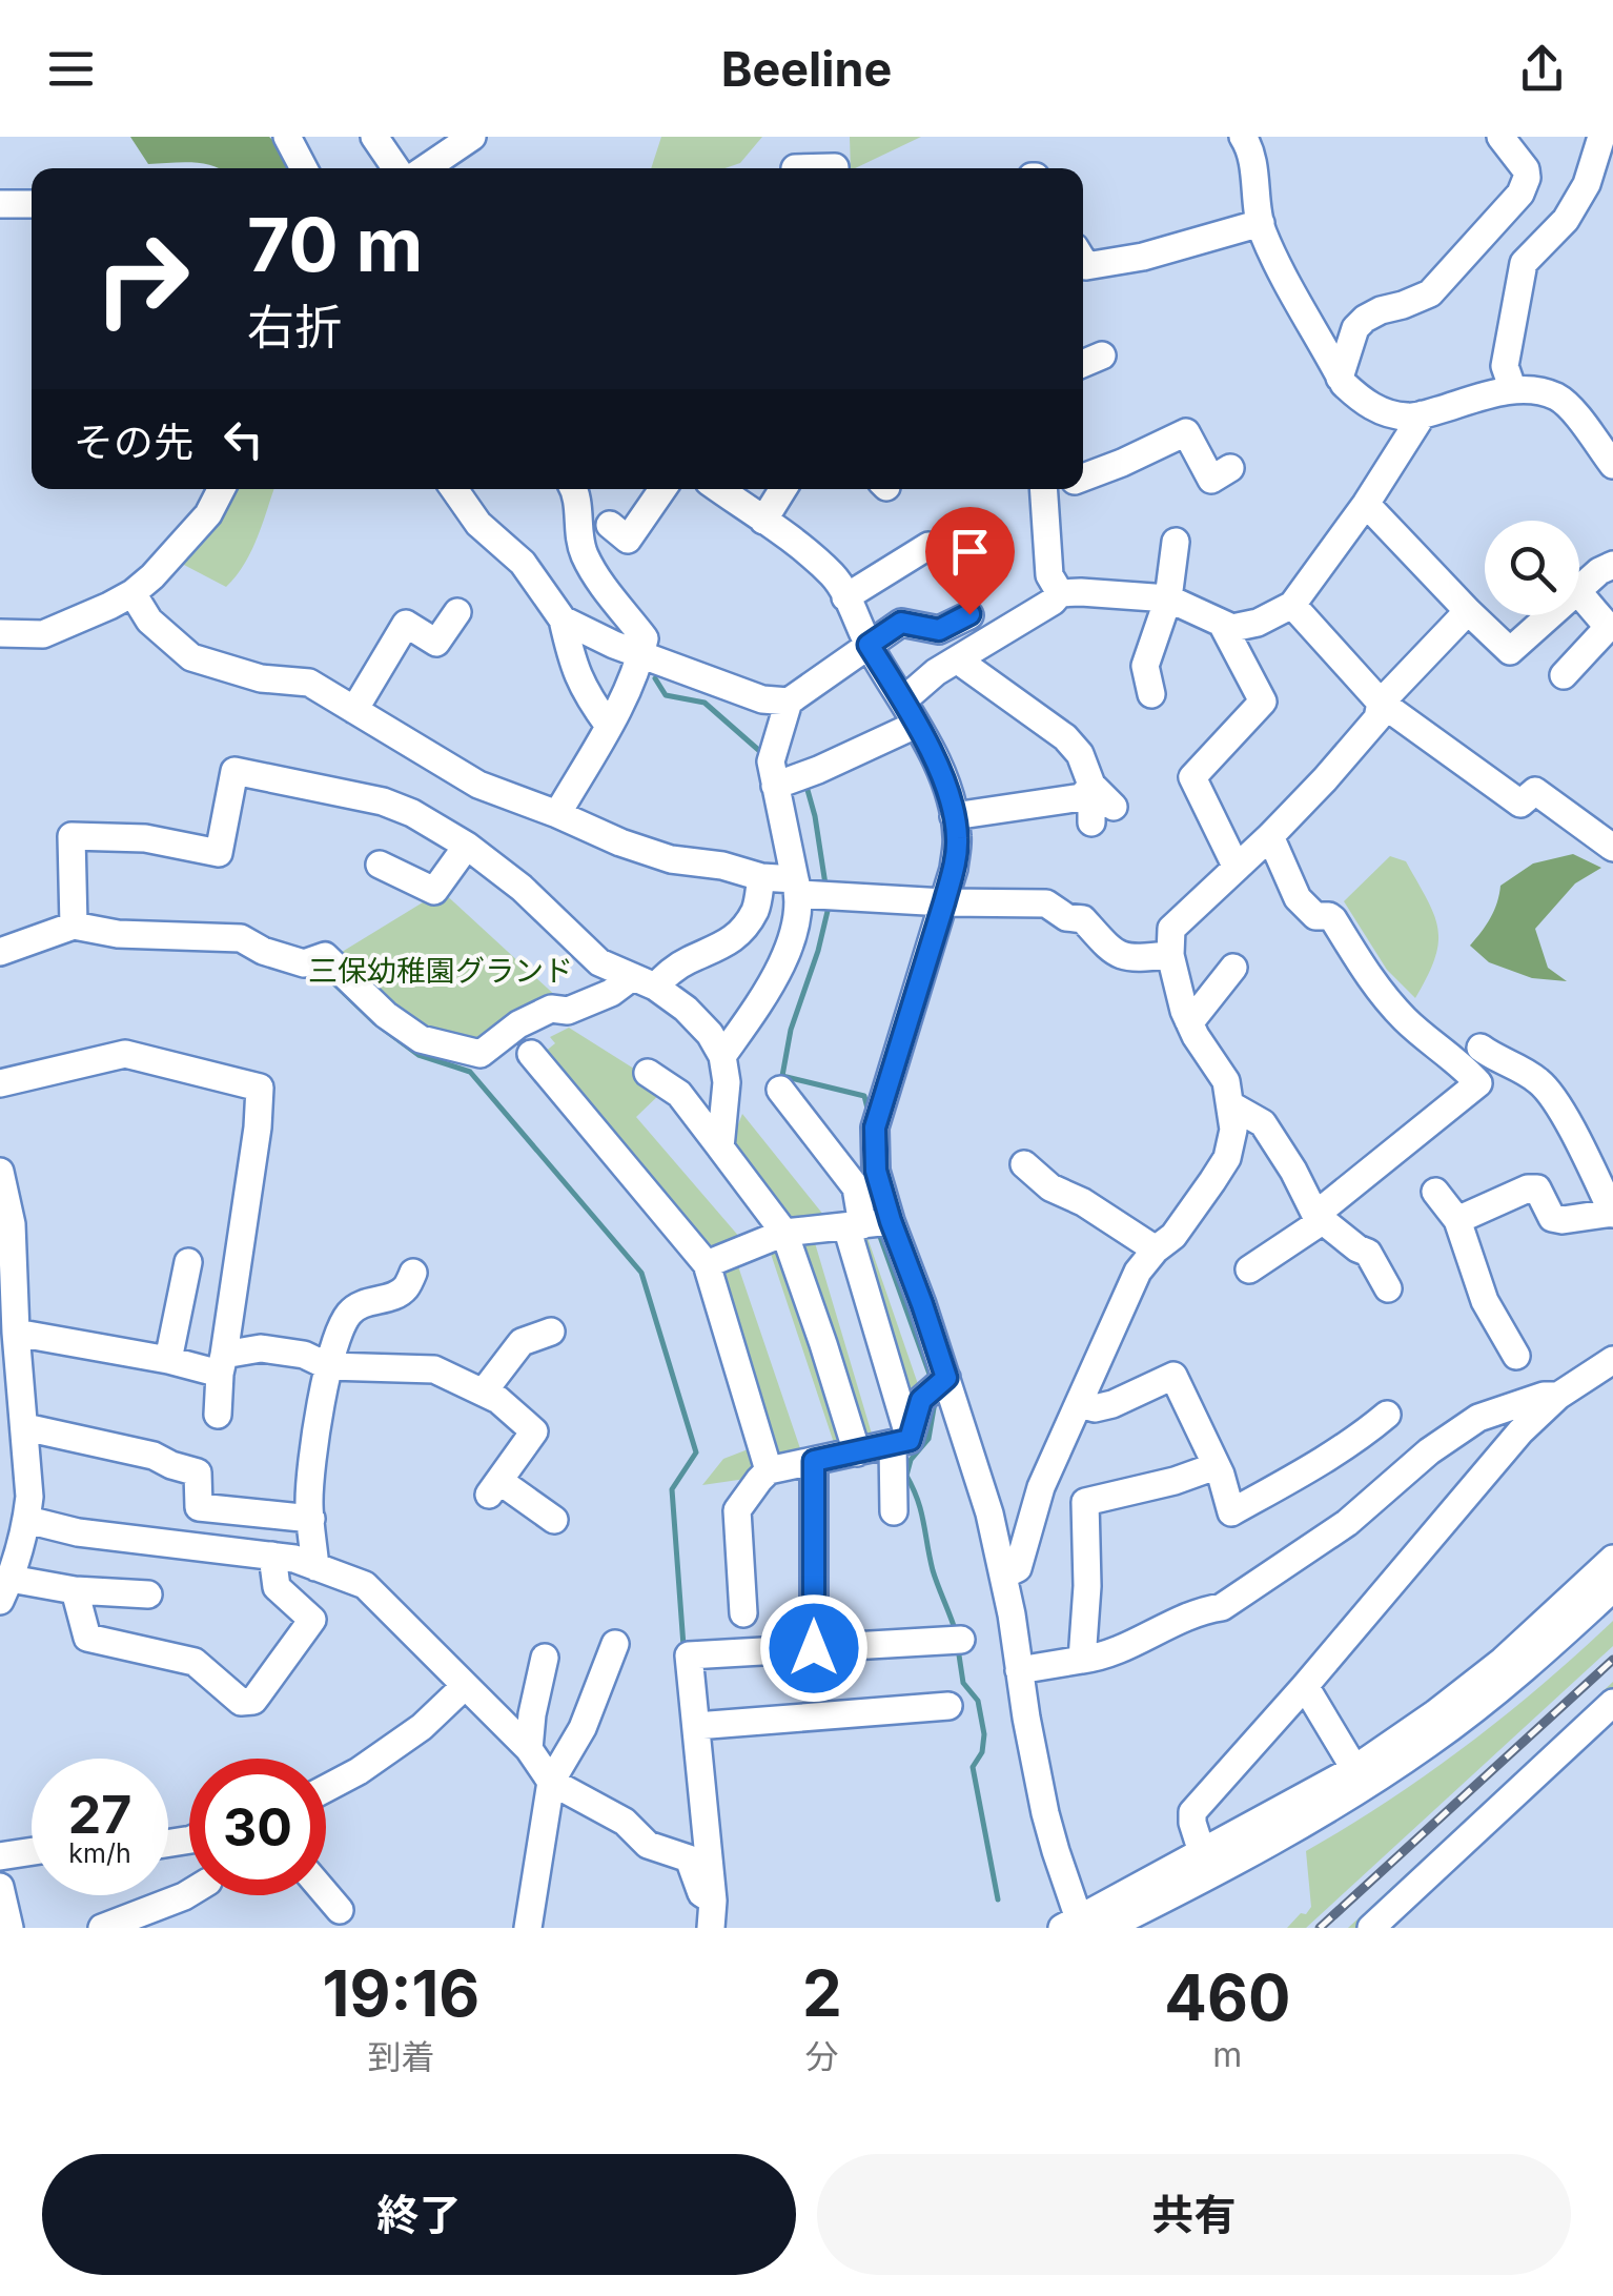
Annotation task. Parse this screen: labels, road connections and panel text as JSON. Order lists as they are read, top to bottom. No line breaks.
{"parks":["三保幼稚園グランド"],"page":{"header":"Beeline","turn":["70 m","右折"],"then":"その先","speed":"27 km/h","limit":"30","eta":["19:16","到着","2","分","460","m"],"buttons":["終了","共有"]}}
